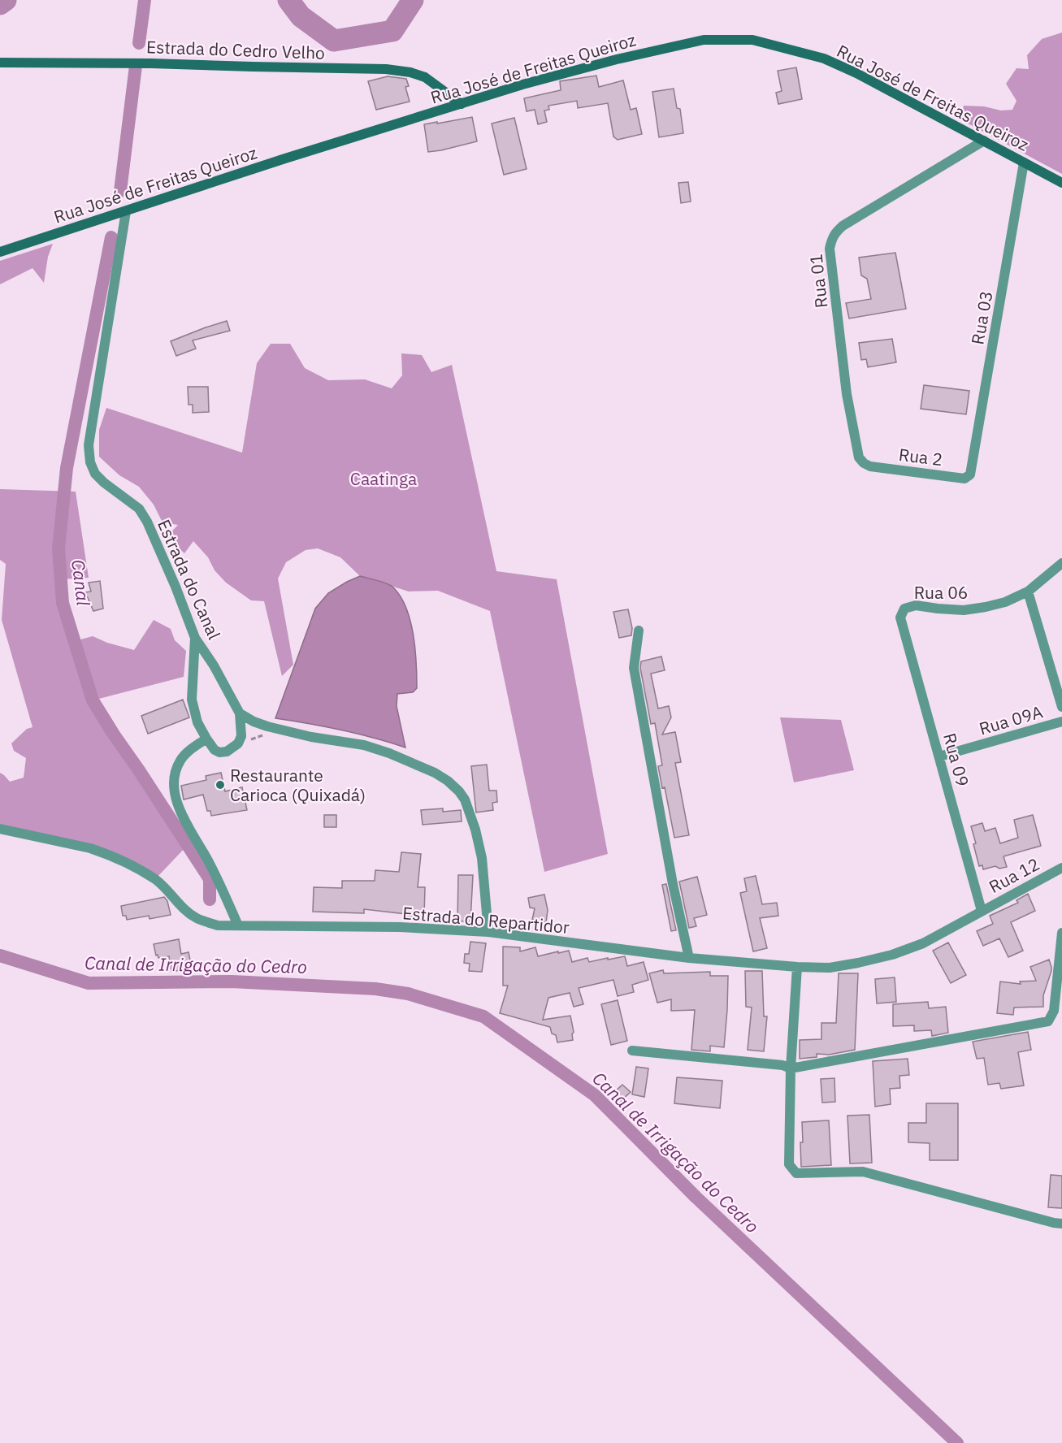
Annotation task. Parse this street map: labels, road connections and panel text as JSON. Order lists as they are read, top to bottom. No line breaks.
{"streets":{"main road":["Estrada do Cedro Velho","Rua José de Freitas Queiroz"],"street":["Rua 01","Rua 03","Rua 2","Estrada do Canal","Rua 06","Rua 09A","Rua 09","Rua 12","Estrada do Repartidor"]},"crossings":[["Estrada do Cedro Velho","Rua José de Freitas Queiroz"],["Rua José de Freitas Queiroz","Rua 01"],["Rua José de Freitas Queiroz","Rua 03"],["Rua José de Freitas Queiroz","Estrada do Canal"],["Rua 01","Rua 2"],["Rua 03","Rua 2"],["Rua 06","Rua 09"],["Rua 09A","Rua 09"],["Rua 09","Rua 12"],["Rua 09","Estrada do Repartidor"],["Rua 12","Estrada do Repartidor"]],"water":["Canal","Canal de Irrigação do Cedro"],"parks":["Caatinga"],"places":["Restaurante Carioca (Quixadá)"]}
